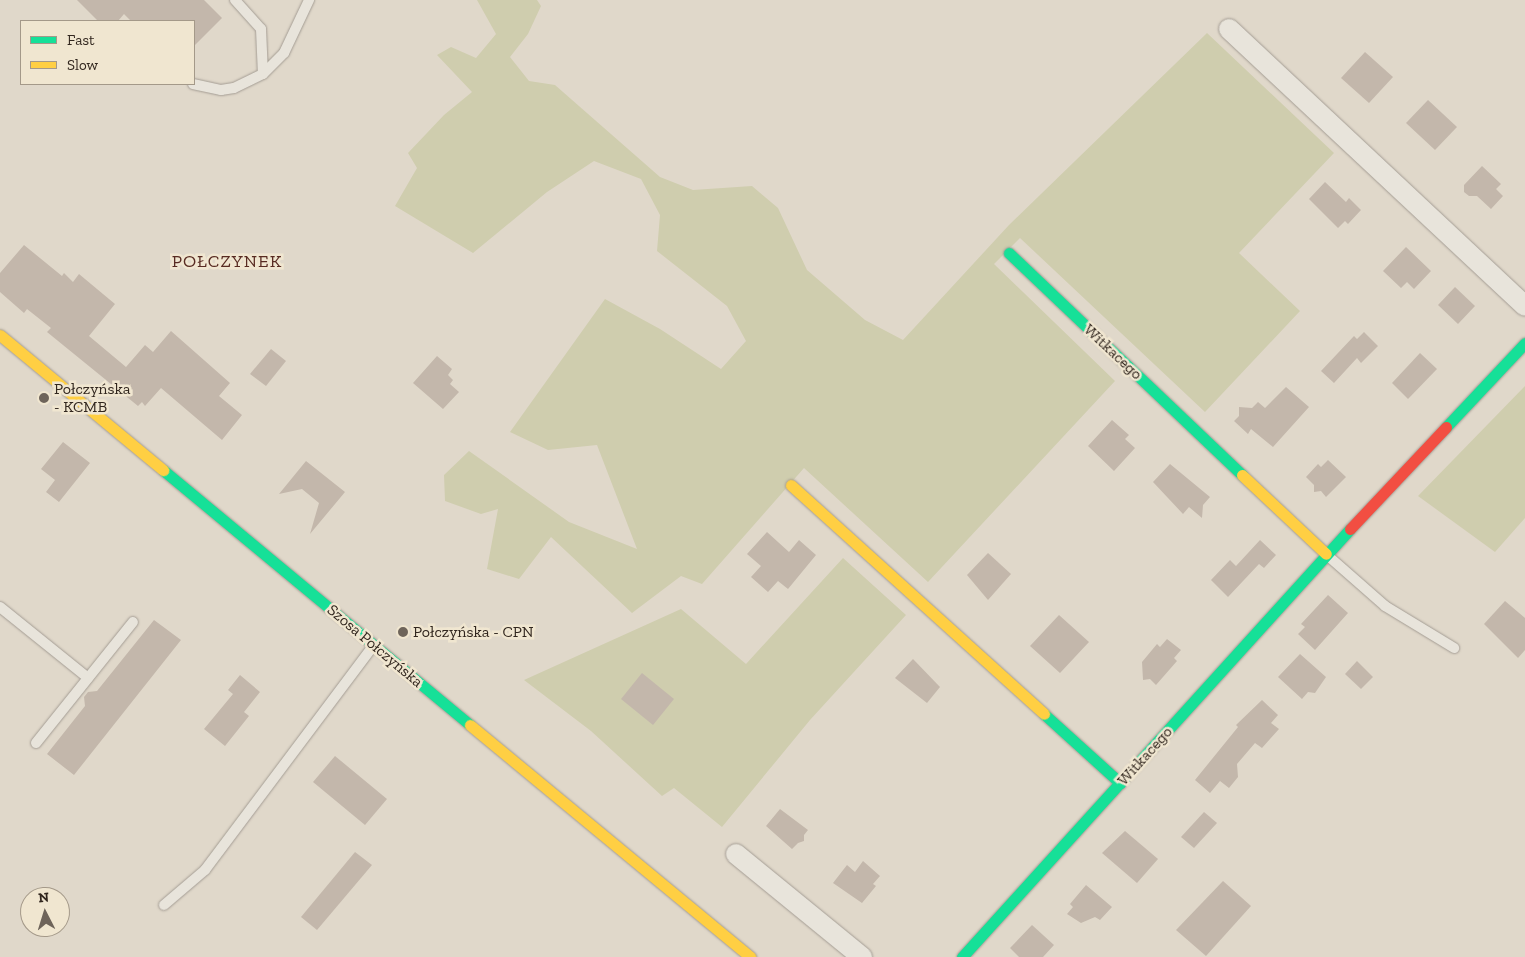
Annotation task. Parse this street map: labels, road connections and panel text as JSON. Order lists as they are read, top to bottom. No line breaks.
{"streets":{"street":["Witkacego","Szosa Połczyńska"]},"districts":["POŁCZYNEK"],"places":["Połczyńska - KCMB","Połczyńska - CPN"],"legend":["Fast","Slow"],"north":"top"}
